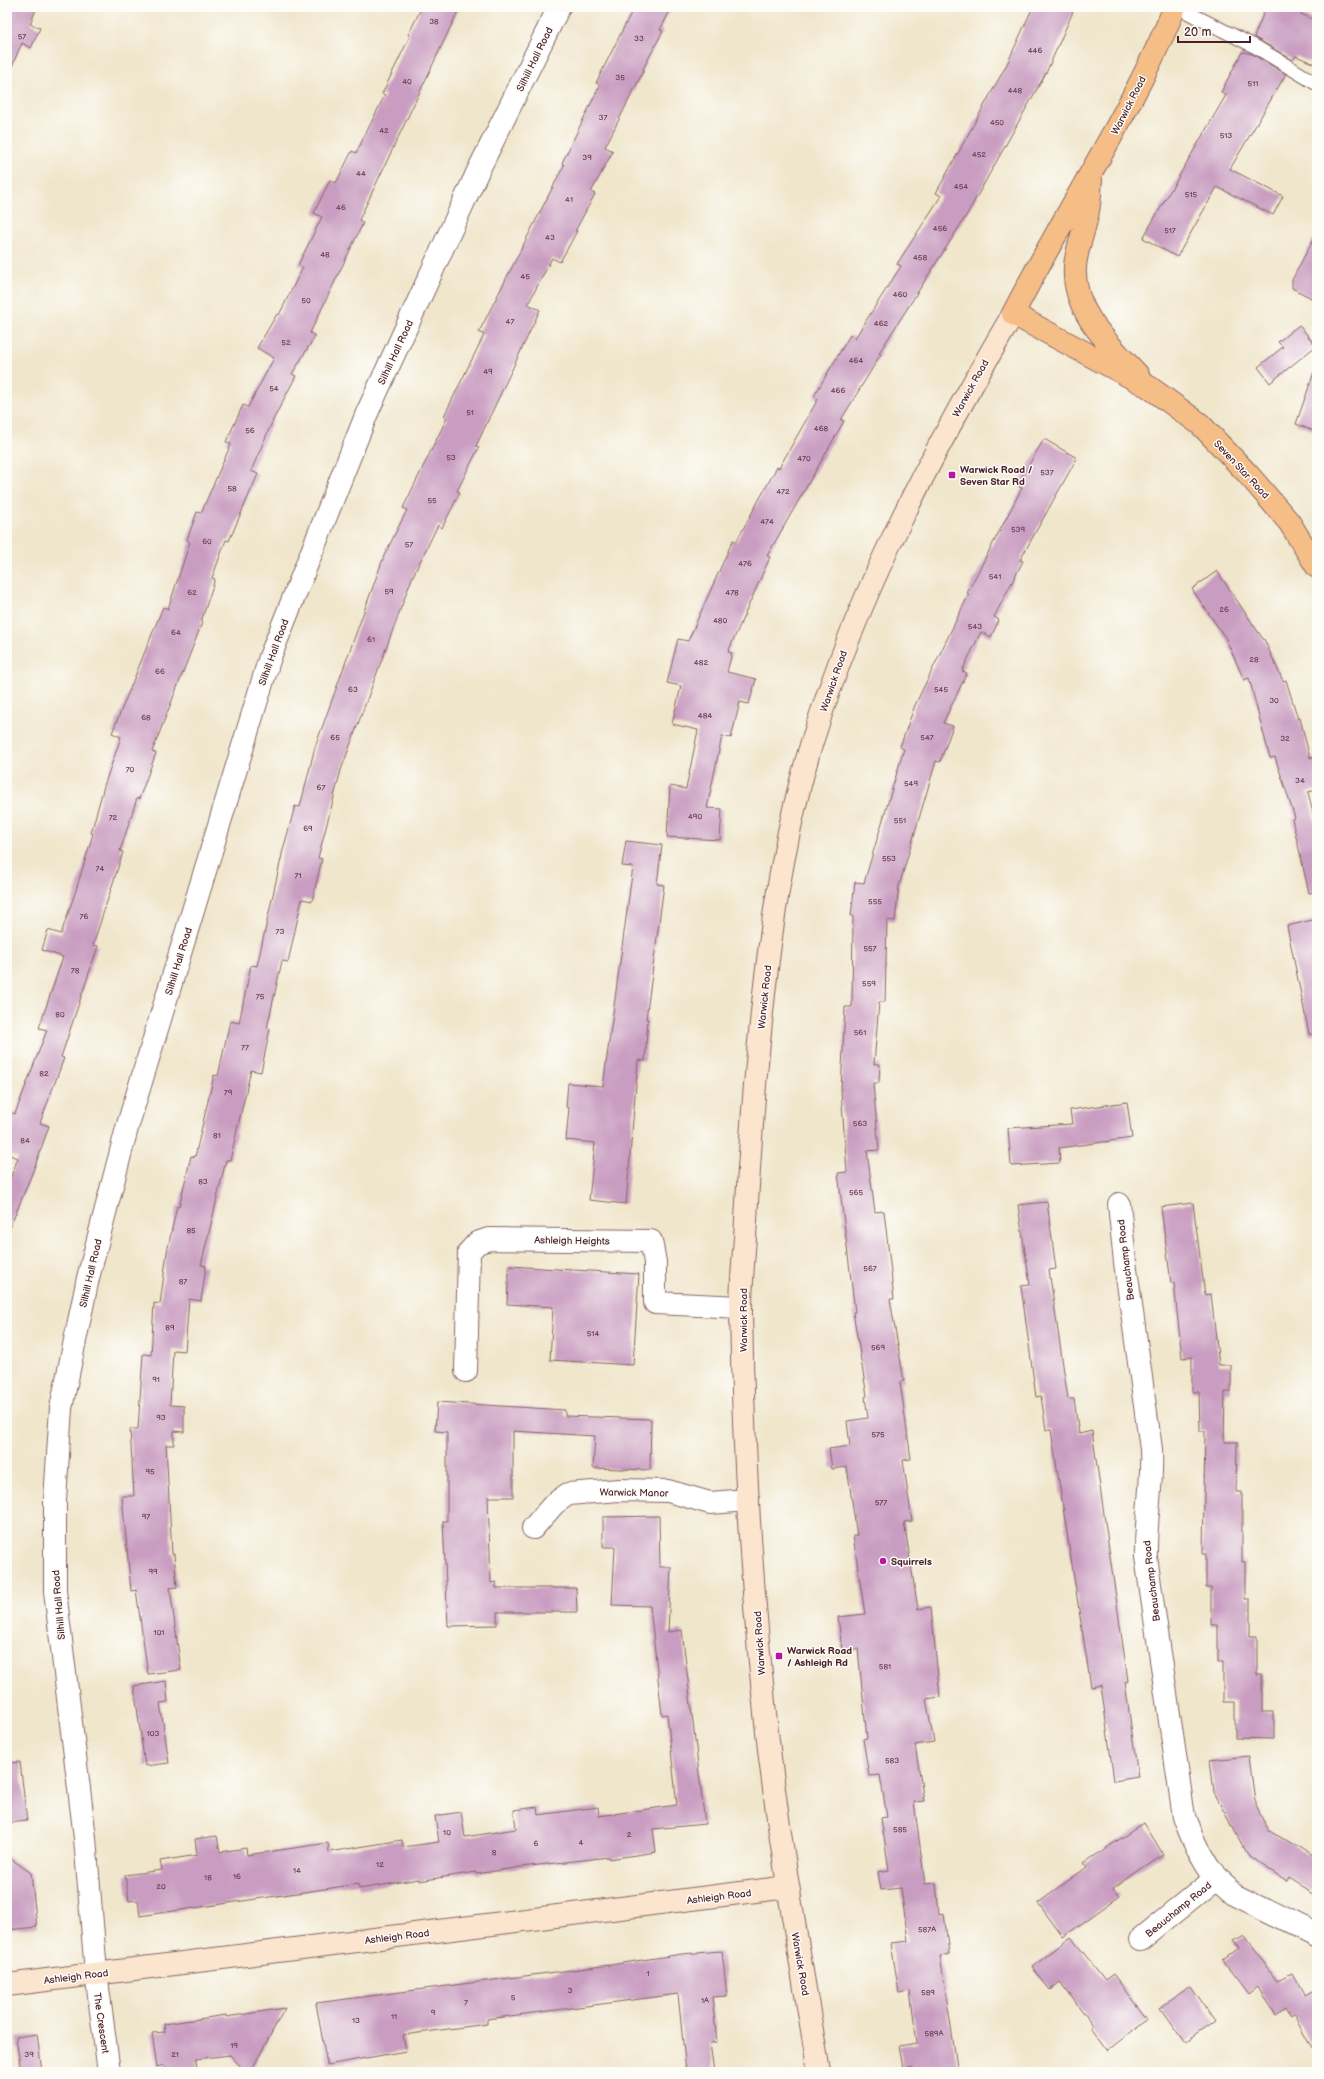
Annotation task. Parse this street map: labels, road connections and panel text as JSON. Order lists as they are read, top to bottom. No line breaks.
{"streets":{"highway":["Warwick Road","Seven Star Road"],"main road":["Ashleigh Road"],"street":["Silhill Hall Road","Ashleigh Heights","Beauchamp Road","Warwick Manor","The Crescent"]},"crossings":[["Silhill Hall Road","Ashleigh Road"],["Silhill Hall Road","The Crescent"],["Warwick Road","Seven Star Road"],["Warwick Road","Ashleigh Heights"],["Warwick Road","Warwick Manor"],["Warwick Road","Ashleigh Road"],["Ashleigh Road","The Crescent"]],"places":{"transit":["Warwick Road / Seven Star Rd","Warwick Road / Ashleigh Rd"],"other":["Squirrels"]},"house_numbers":["38","57","33","446","35","40","511","448","37","450","42","513","452","39","44","454","515","41","46","456","517","43","48","458","45","460","50","47","462","52","464","49","54","466","51","468","56","53","470","537","58","472","55","474","539","60","57","476","541","59","62","478","26","480","543","64","61","28","482","66","63","545","30","484","68","65","547","32","70","34","549","67","490","72","551","69","553","74","71","555","76","73","557","78","559","75","80","561","77","82","79","563","81","84","83","565","85","567","87","89","514","569","91","93","575","95","577","97","99","101","581","103","583","585","10","2","4","6","8","12","14","16","18","20","587A","1","3","589","5","1A","7","9","11","13","589A","19","39","21"],"scale_bar":"20 m"}
